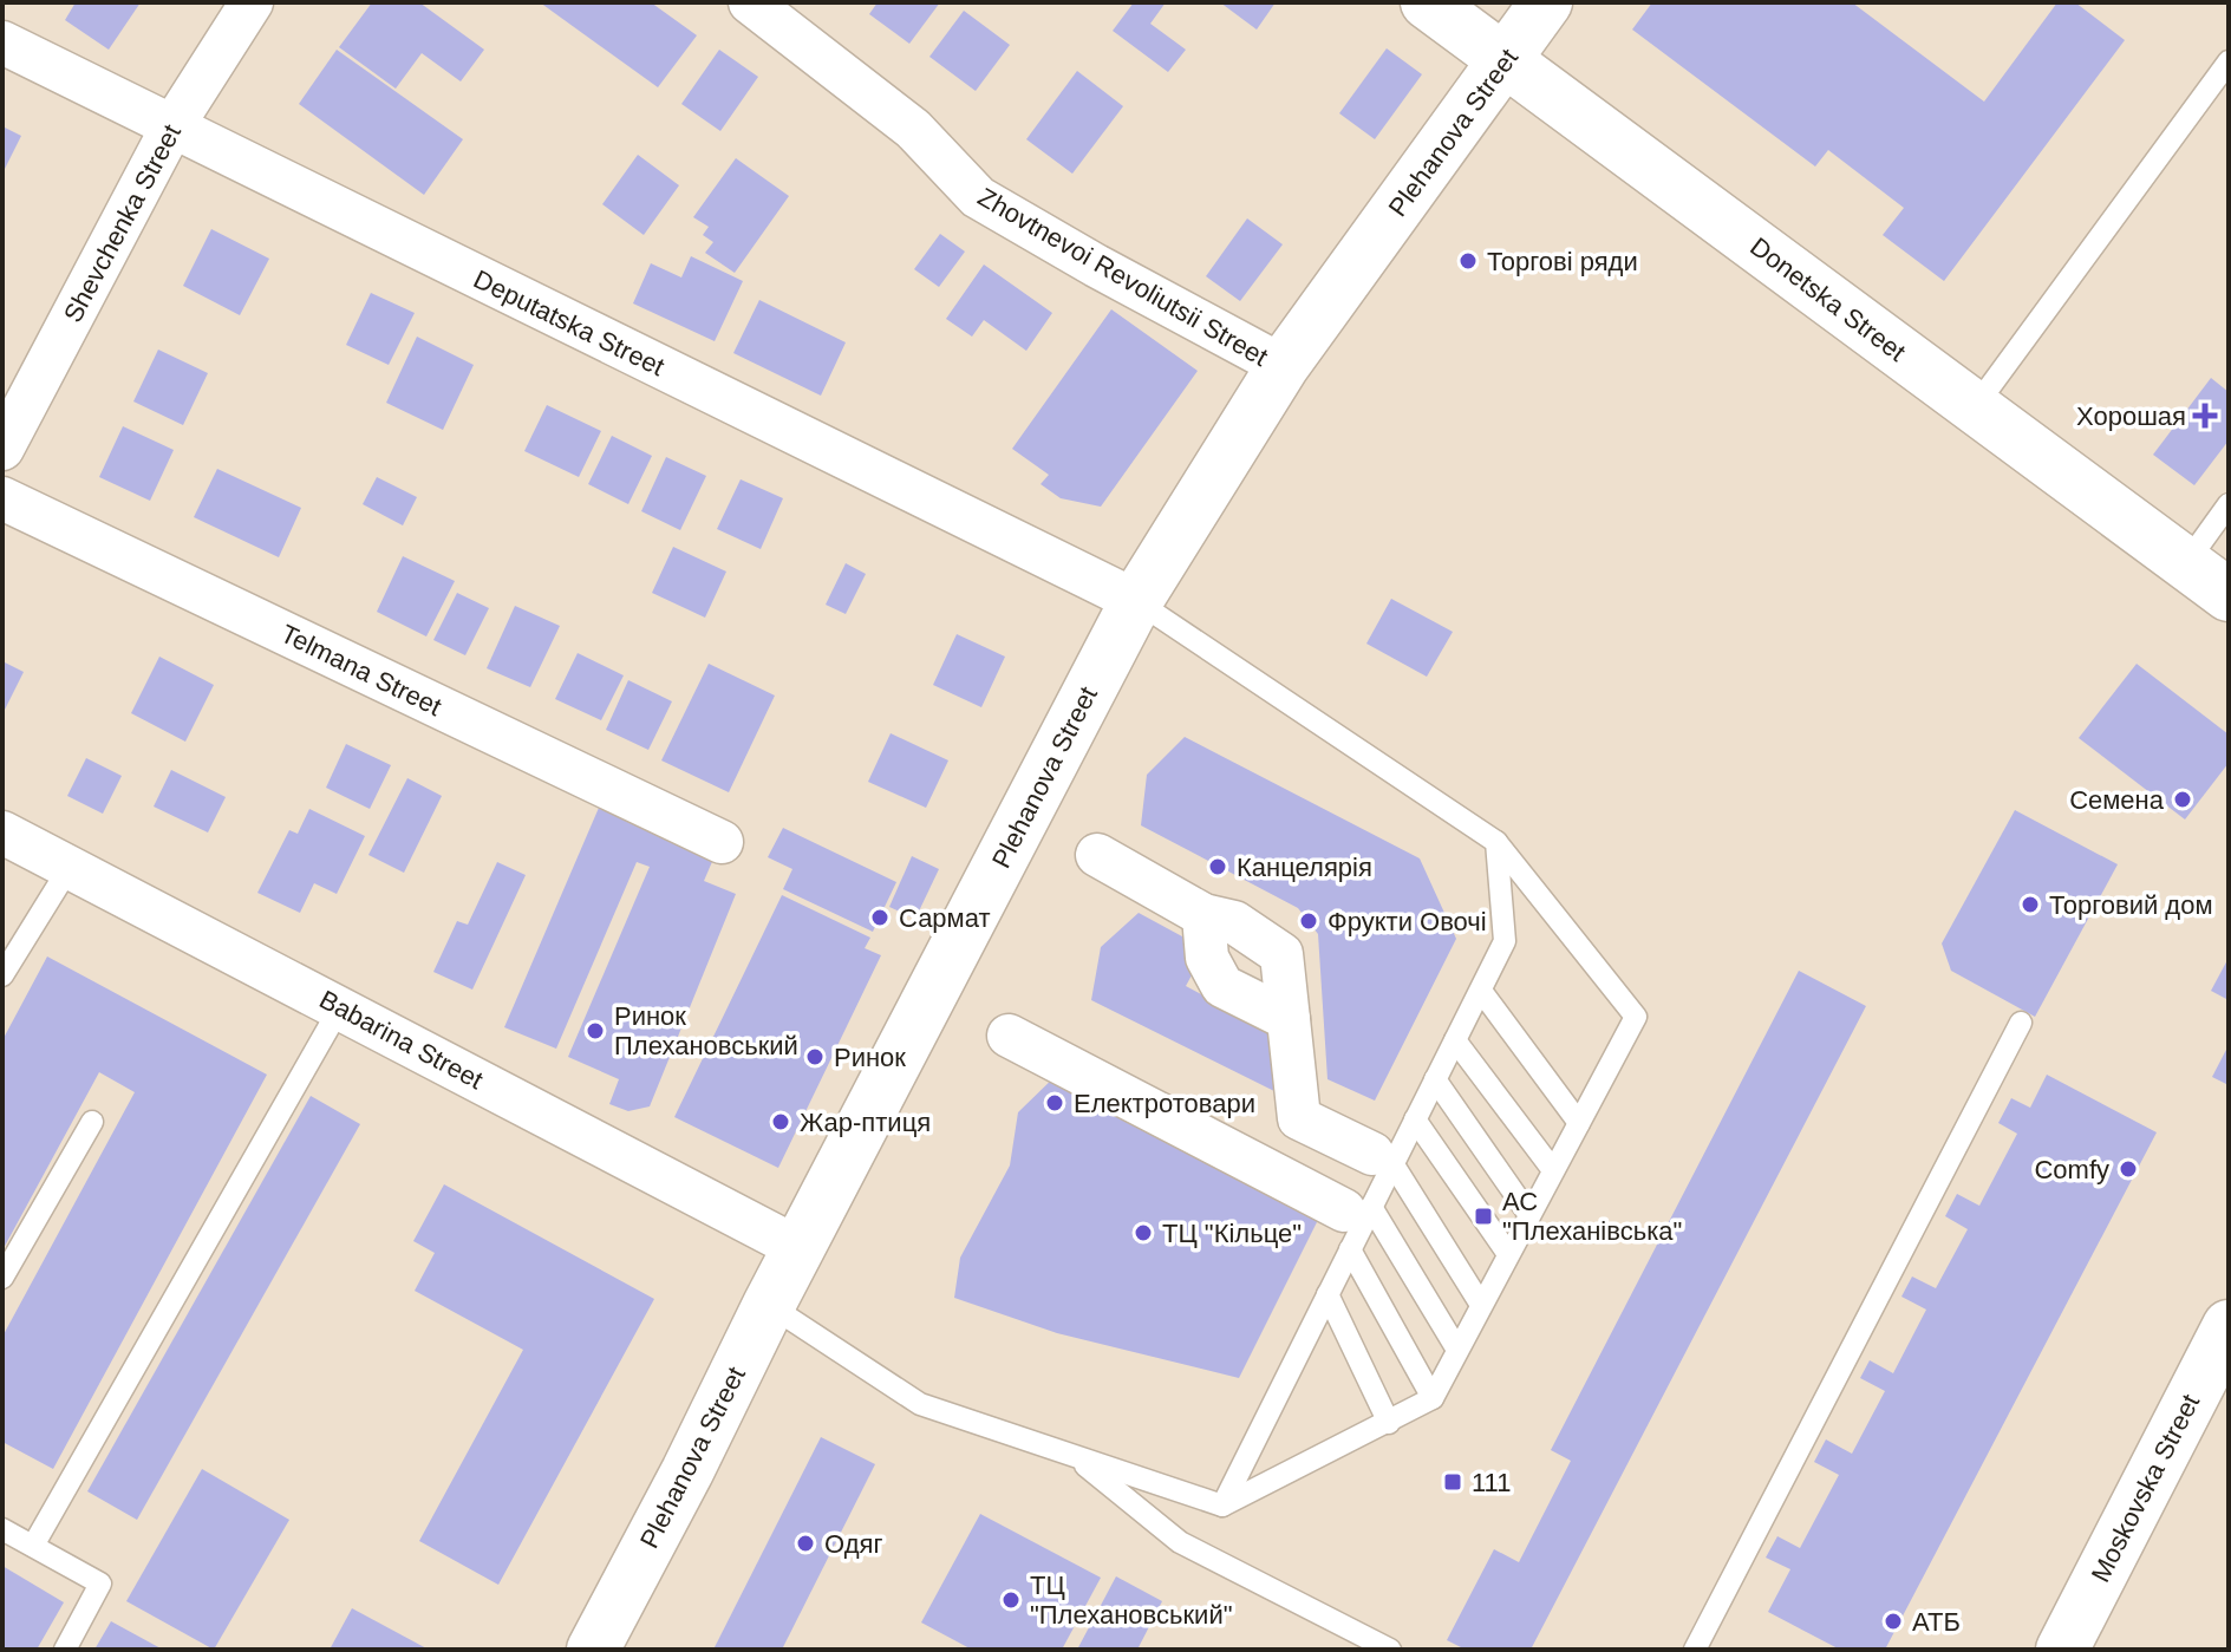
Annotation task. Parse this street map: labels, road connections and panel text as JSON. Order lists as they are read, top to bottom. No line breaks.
{"streets":{"street":["Plehanova Street","Shevchenka Street","Zhovtnevoi Revoliutsii Street","Donetska Street","Deputatska Street","Telmana Street","Babarina Street","Moskovska Street"]},"crossings":[["Plehanova Street","Zhovtnevoi Revoliutsii Street"],["Plehanova Street","Donetska Street"],["Plehanova Street","Deputatska Street"],["Plehanova Street","Babarina Street"],["Shevchenka Street","Deputatska Street"]],"places":{"other":["Торгові ряди","Семена","Канцелярія","Торговий дом","Сармат","Фрукти Овочі","Ринок Плехановський","Ринок","Електротовари","Жар-птиця","Comfy","ТЦ \"Кільце\"","Одяг","ТЦ \"Плехановський\"","АТБ"],"health":["Хорошая"],"transit":["АС \"Плеханівська\"","111"]}}
